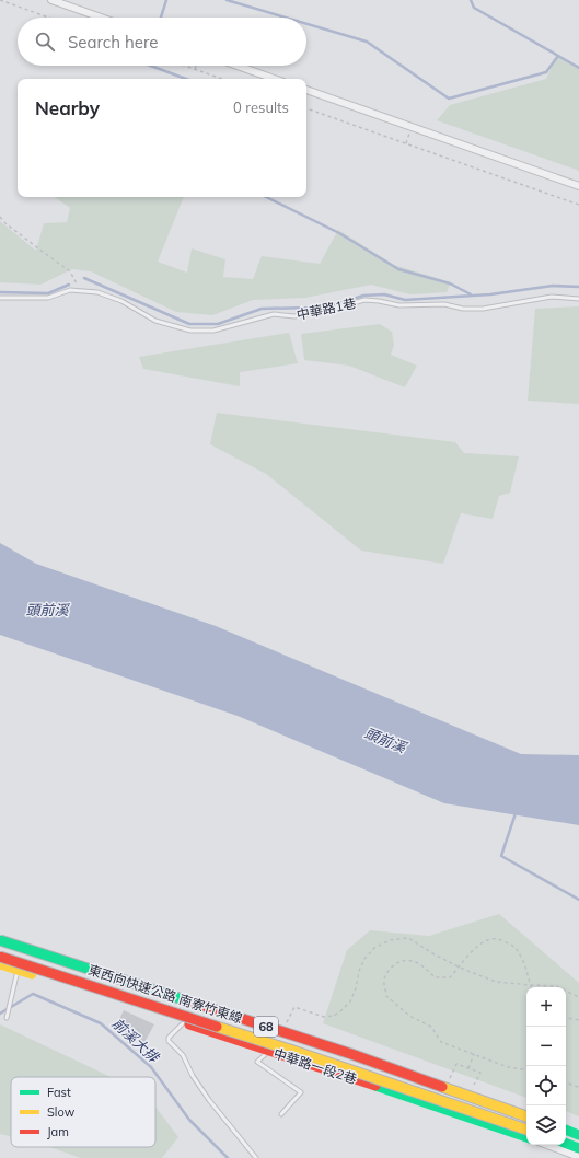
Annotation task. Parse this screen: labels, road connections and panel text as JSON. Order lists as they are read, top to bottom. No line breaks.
{"streets":{"main road":["東西向快速公路 南寮竹東線","68","中華路一段2巷"],"lane":["中華路1巷"]},"water":["頭前溪","前溪大排"],"legend":["Fast","Slow","Jam"],"page":{"search":"Search here","heading":["Nearby","0 results"],"map_buttons":["+","−"]}}
